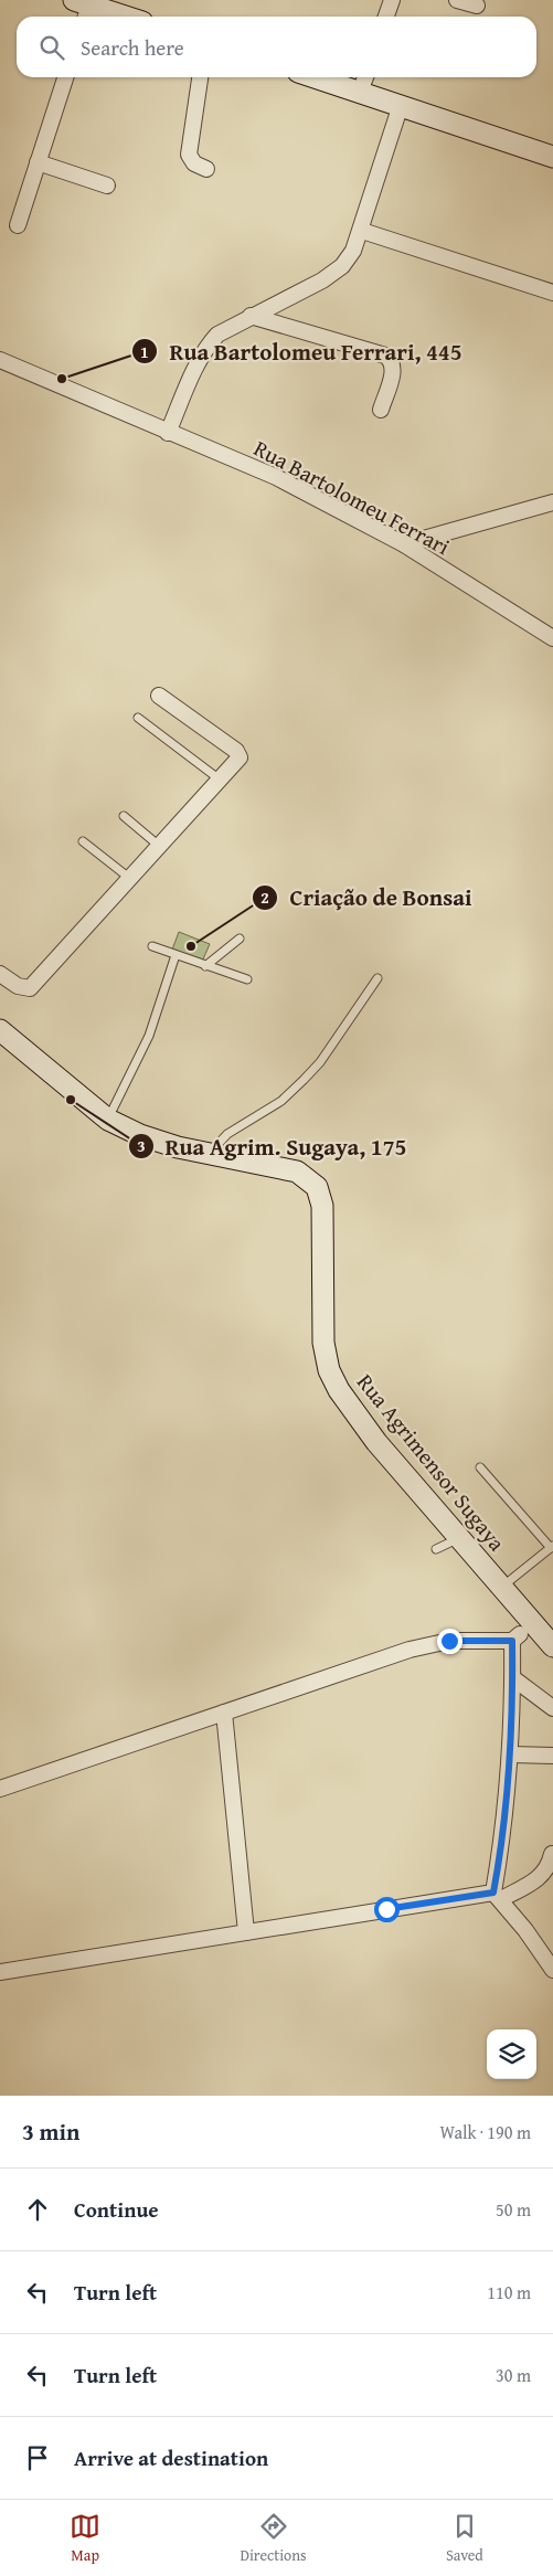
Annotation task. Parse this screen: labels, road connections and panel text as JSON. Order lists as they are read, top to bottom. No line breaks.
{"streets":{"main road":["Rua Agrimensor Sugaya"],"street":["Rua Bartolomeu Ferrari"]},"places":["Rua Bartolomeu Ferrari, 445","Criação de Bonsai","Rua Agrim. Sugaya, 175"],"page":{"search":"Search here","heading":["3 min","Walk · 190 m"],"list":[["Continue","50 m"],["Turn left","110 m"],["Turn left","30 m"],"Arrive at destination"],"nav":["Map","Directions","Saved"]}}
